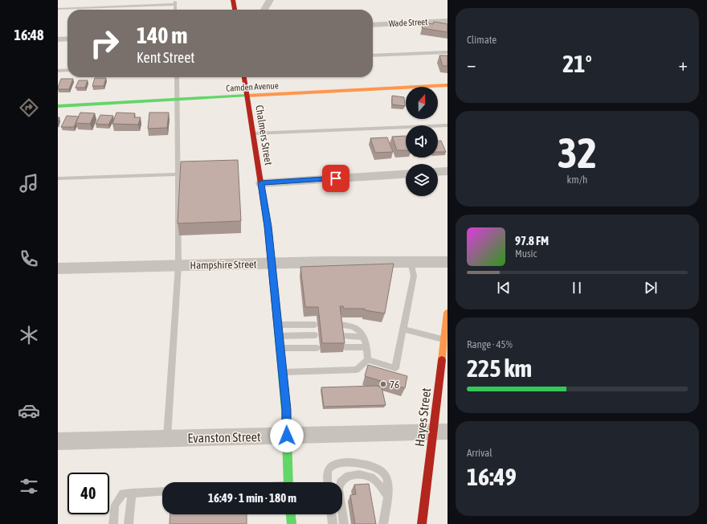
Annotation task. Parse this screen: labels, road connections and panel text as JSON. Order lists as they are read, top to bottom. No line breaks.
{"streets":{"street":["Wade Street","Camden Avenue","Chalmers Street","Hampshire Street","Hayes Street","Evanston Street"]},"crossings":[["Camden Avenue","Chalmers Street"],["Chalmers Street","Hampshire Street"],["Chalmers Street","Evanston Street"],["Hayes Street","Evanston Street"]],"places":["76"],"north":"top","page":{"tabs":"16:48","tile":["Climate",["32","km/h"],["Range · 45%","225 km"],["Arrival","16:49"]],"turn":["140 m","Kent Street"],"heat":["−","21°","+"],"song":["97.8 FM","Music"],"limit":"40","trip":"16:49 · 1 min · 180 m"}}
